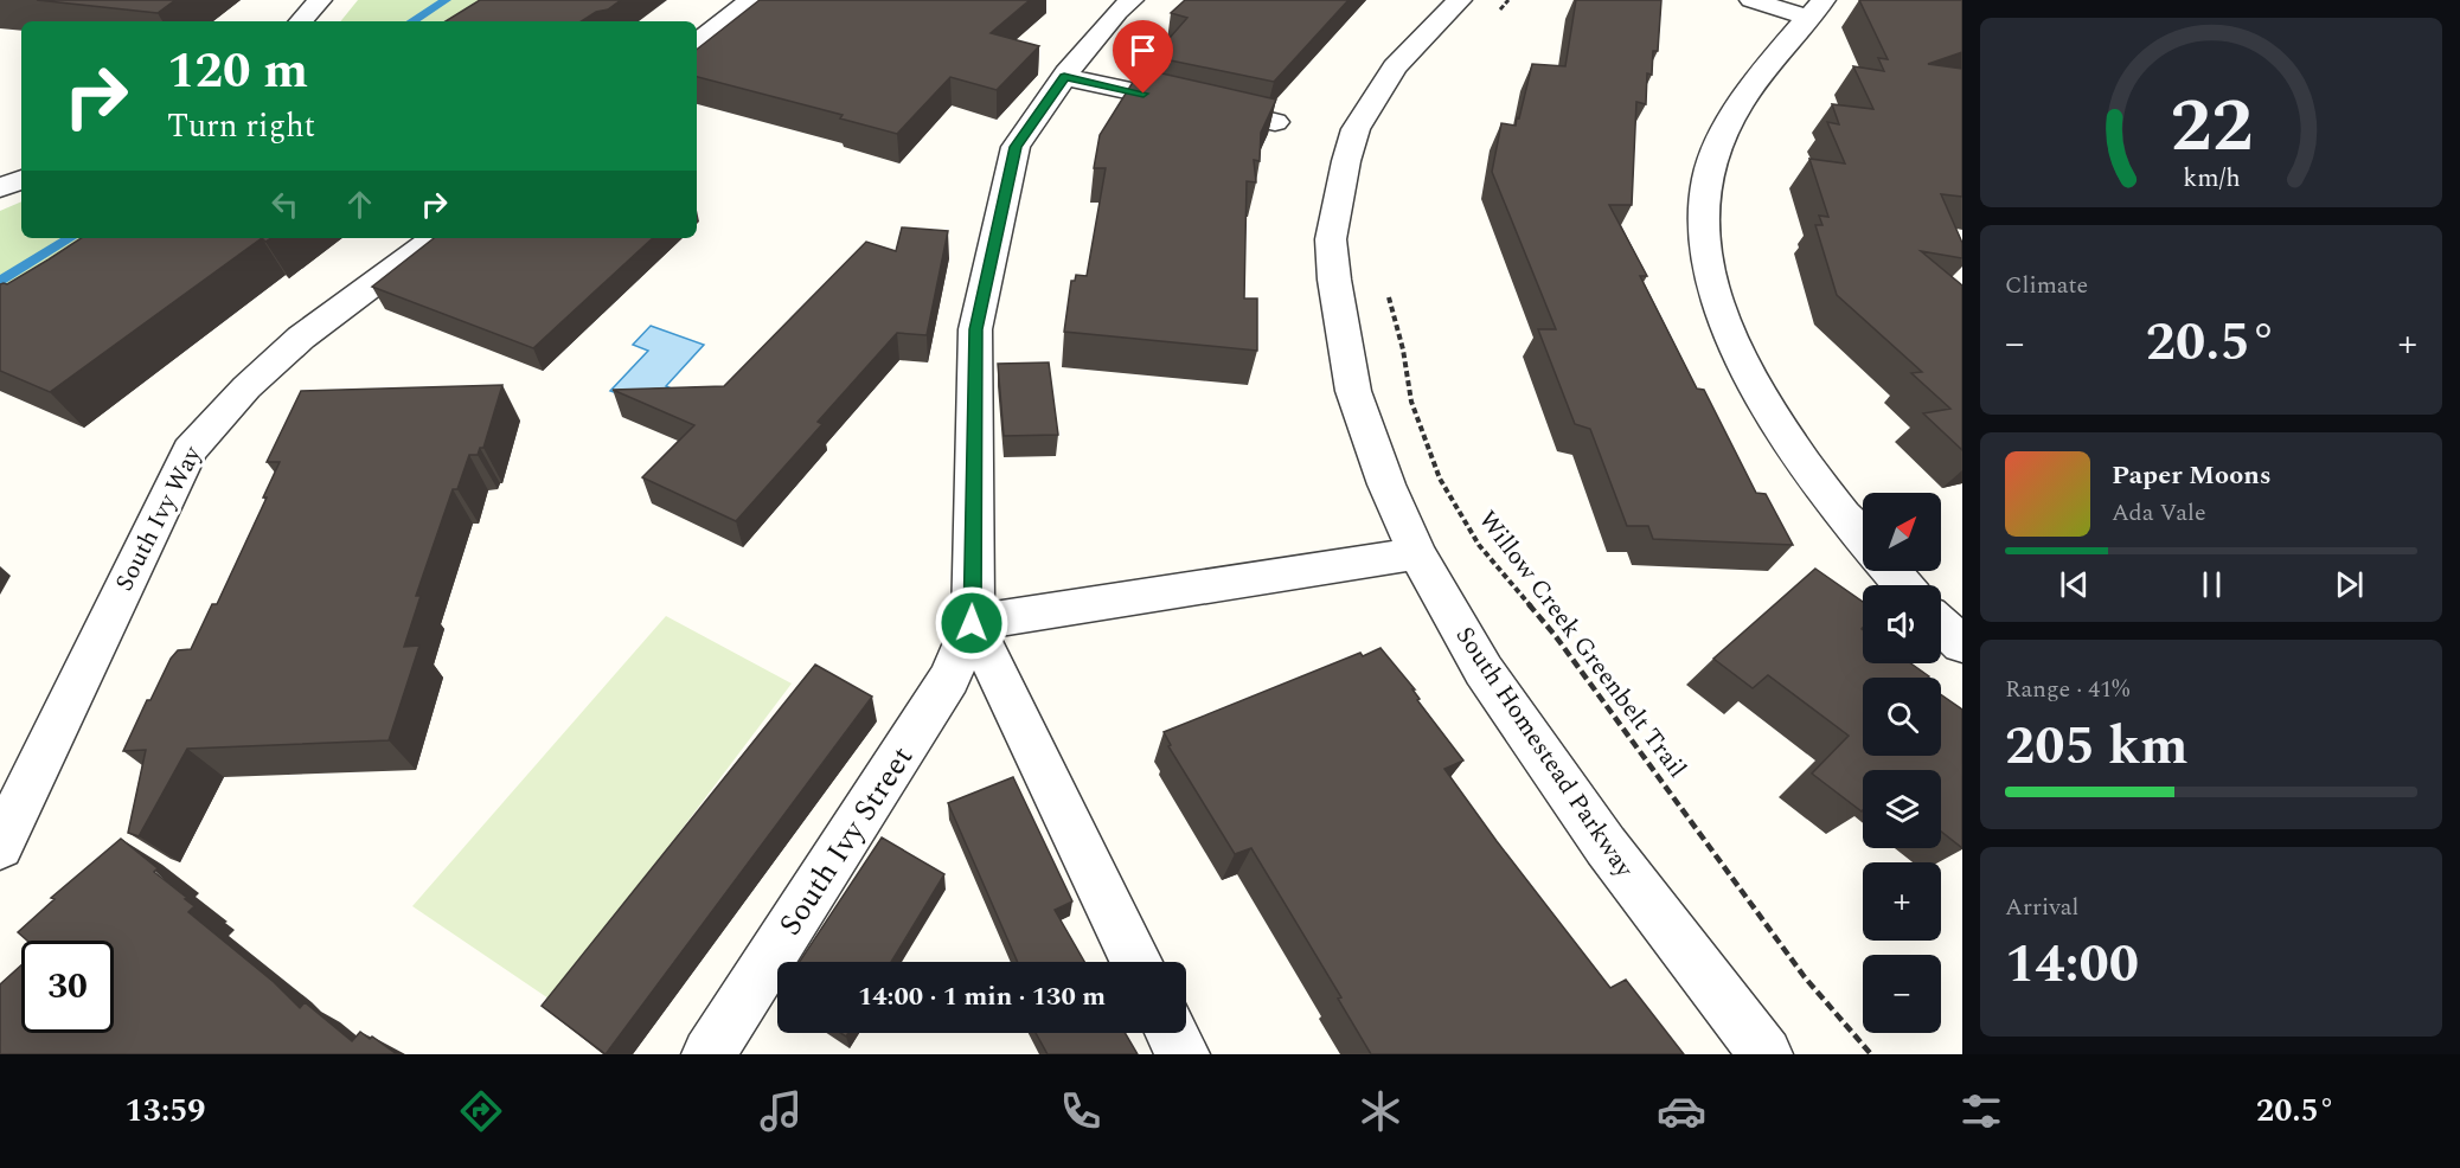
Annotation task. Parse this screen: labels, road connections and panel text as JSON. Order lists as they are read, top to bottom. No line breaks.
{"streets":{"street":["South Ivy Way","South Homestead Parkway","South Ivy Street"],"path":["Willow Creek Greenbelt Trail"]},"north":"top right","page":{"turn":["120 m","Turn right"],"tile":["Climate",["Range · 41%","205 km"],["Arrival","14:00"]],"heat":["−","20.5°","+"],"song":["Paper Moons","Ada Vale"],"map_buttons":["+","−"],"limit":"30","trip":"14:00 · 1 min · 130 m","tabs":["13:59","20.5°"],"gauge":["22","km/h"]}}
